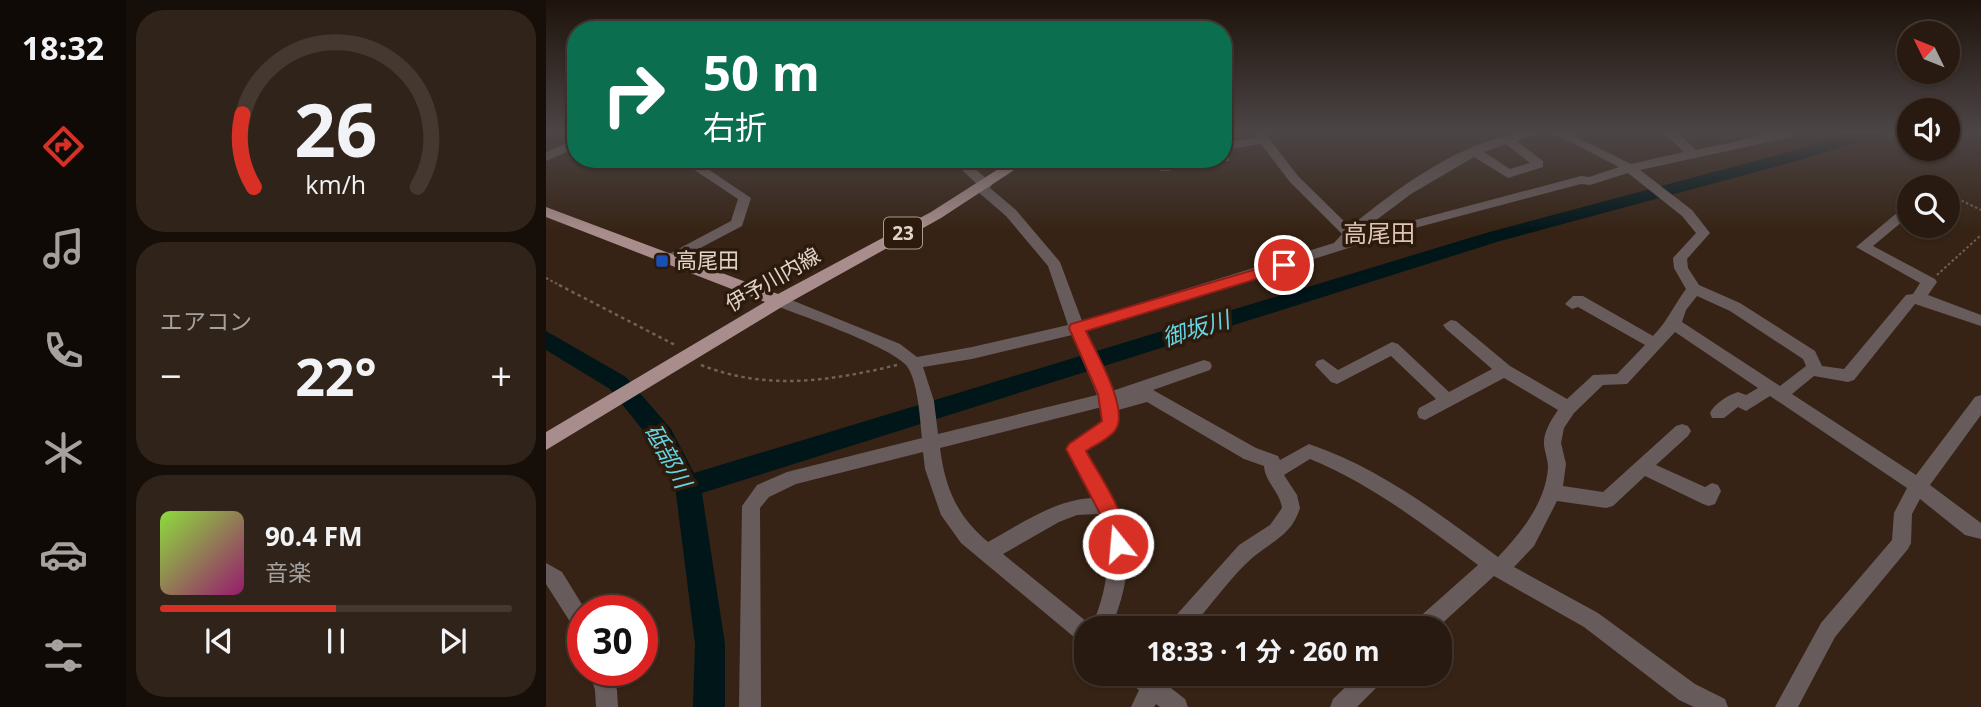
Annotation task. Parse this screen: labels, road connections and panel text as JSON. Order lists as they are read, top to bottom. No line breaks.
{"streets":{"main road":["23","伊予川内線"]},"districts":["高尾田"],"water":["御坂川","砥部川"],"places":{"transit":["高尾田"]},"north":"top left","page":{"tabs":"18:32","turn":["50 m","右折"],"tile":"エアコン","heat":["−","22°","+"],"song":["90.4 FM","音楽"],"limit":"30","trip":"18:33 · 1 分 · 260 m","gauge":["26","km/h"]}}
